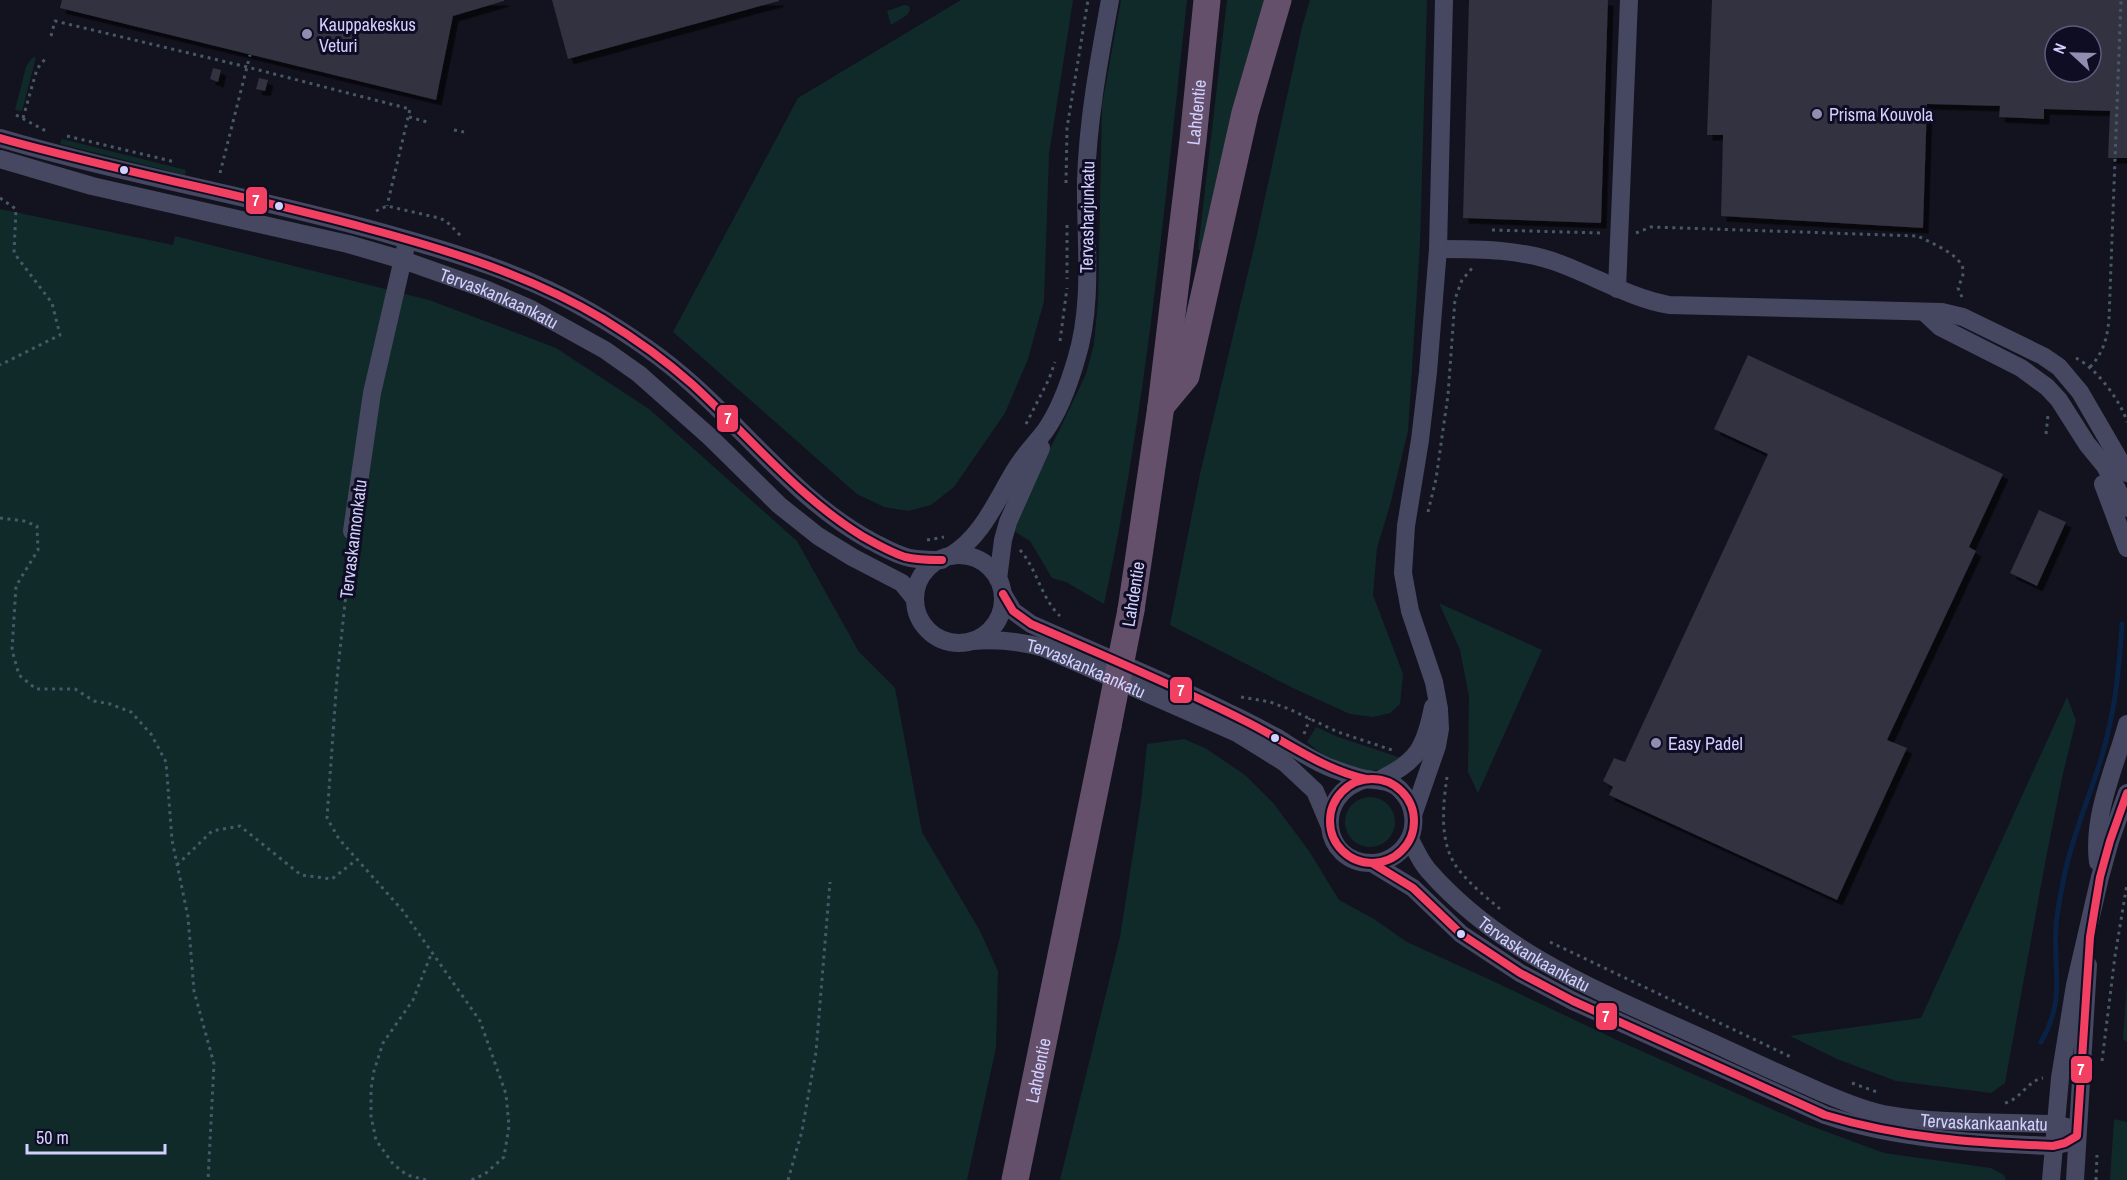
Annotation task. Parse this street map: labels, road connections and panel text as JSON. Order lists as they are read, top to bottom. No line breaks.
{"streets":{"highway":["Lahdentie"],"street":["Tervasharjunkatu","Tervaskankaankatu","Tervaskannonkatu"]},"crossings":[["Tervasharjunkatu","Tervaskankaankatu"],["Tervaskankaankatu","Tervaskannonkatu"]],"places":["Kauppakeskus Veturi","Prisma Kouvola","Easy Padel"],"lines":["transit line 7"],"scale_bar":"50 m","north":"left"}
